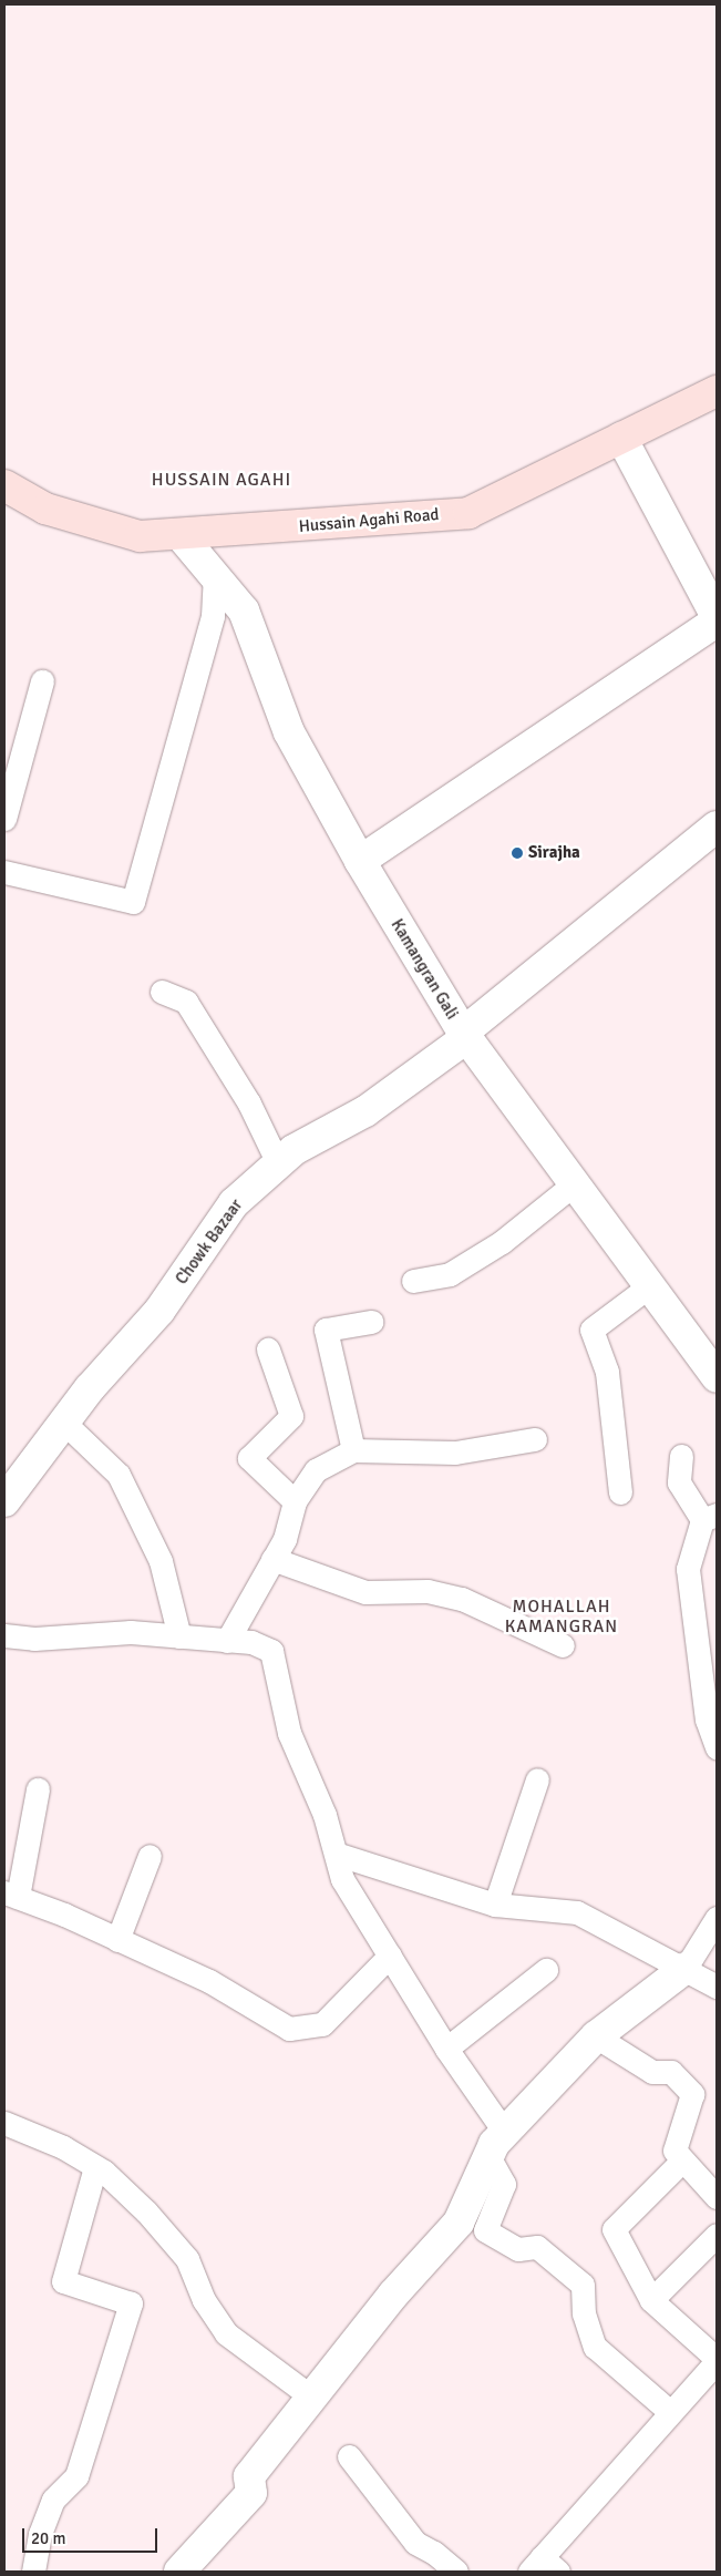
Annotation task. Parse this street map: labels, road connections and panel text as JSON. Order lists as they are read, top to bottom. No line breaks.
{"streets":{"main road":["Hussain Agahi Road"],"street":["Kamangran Gali","Chowk Bazaar"]},"crossings":[["Hussain Agahi Road","Kamangran Gali"],["Kamangran Gali","Chowk Bazaar"]],"districts":["HUSSAIN AGAHI","MOHALLAH KAMANGRAN"],"places":["Sirajha"],"scale_bar":"20 m"}
